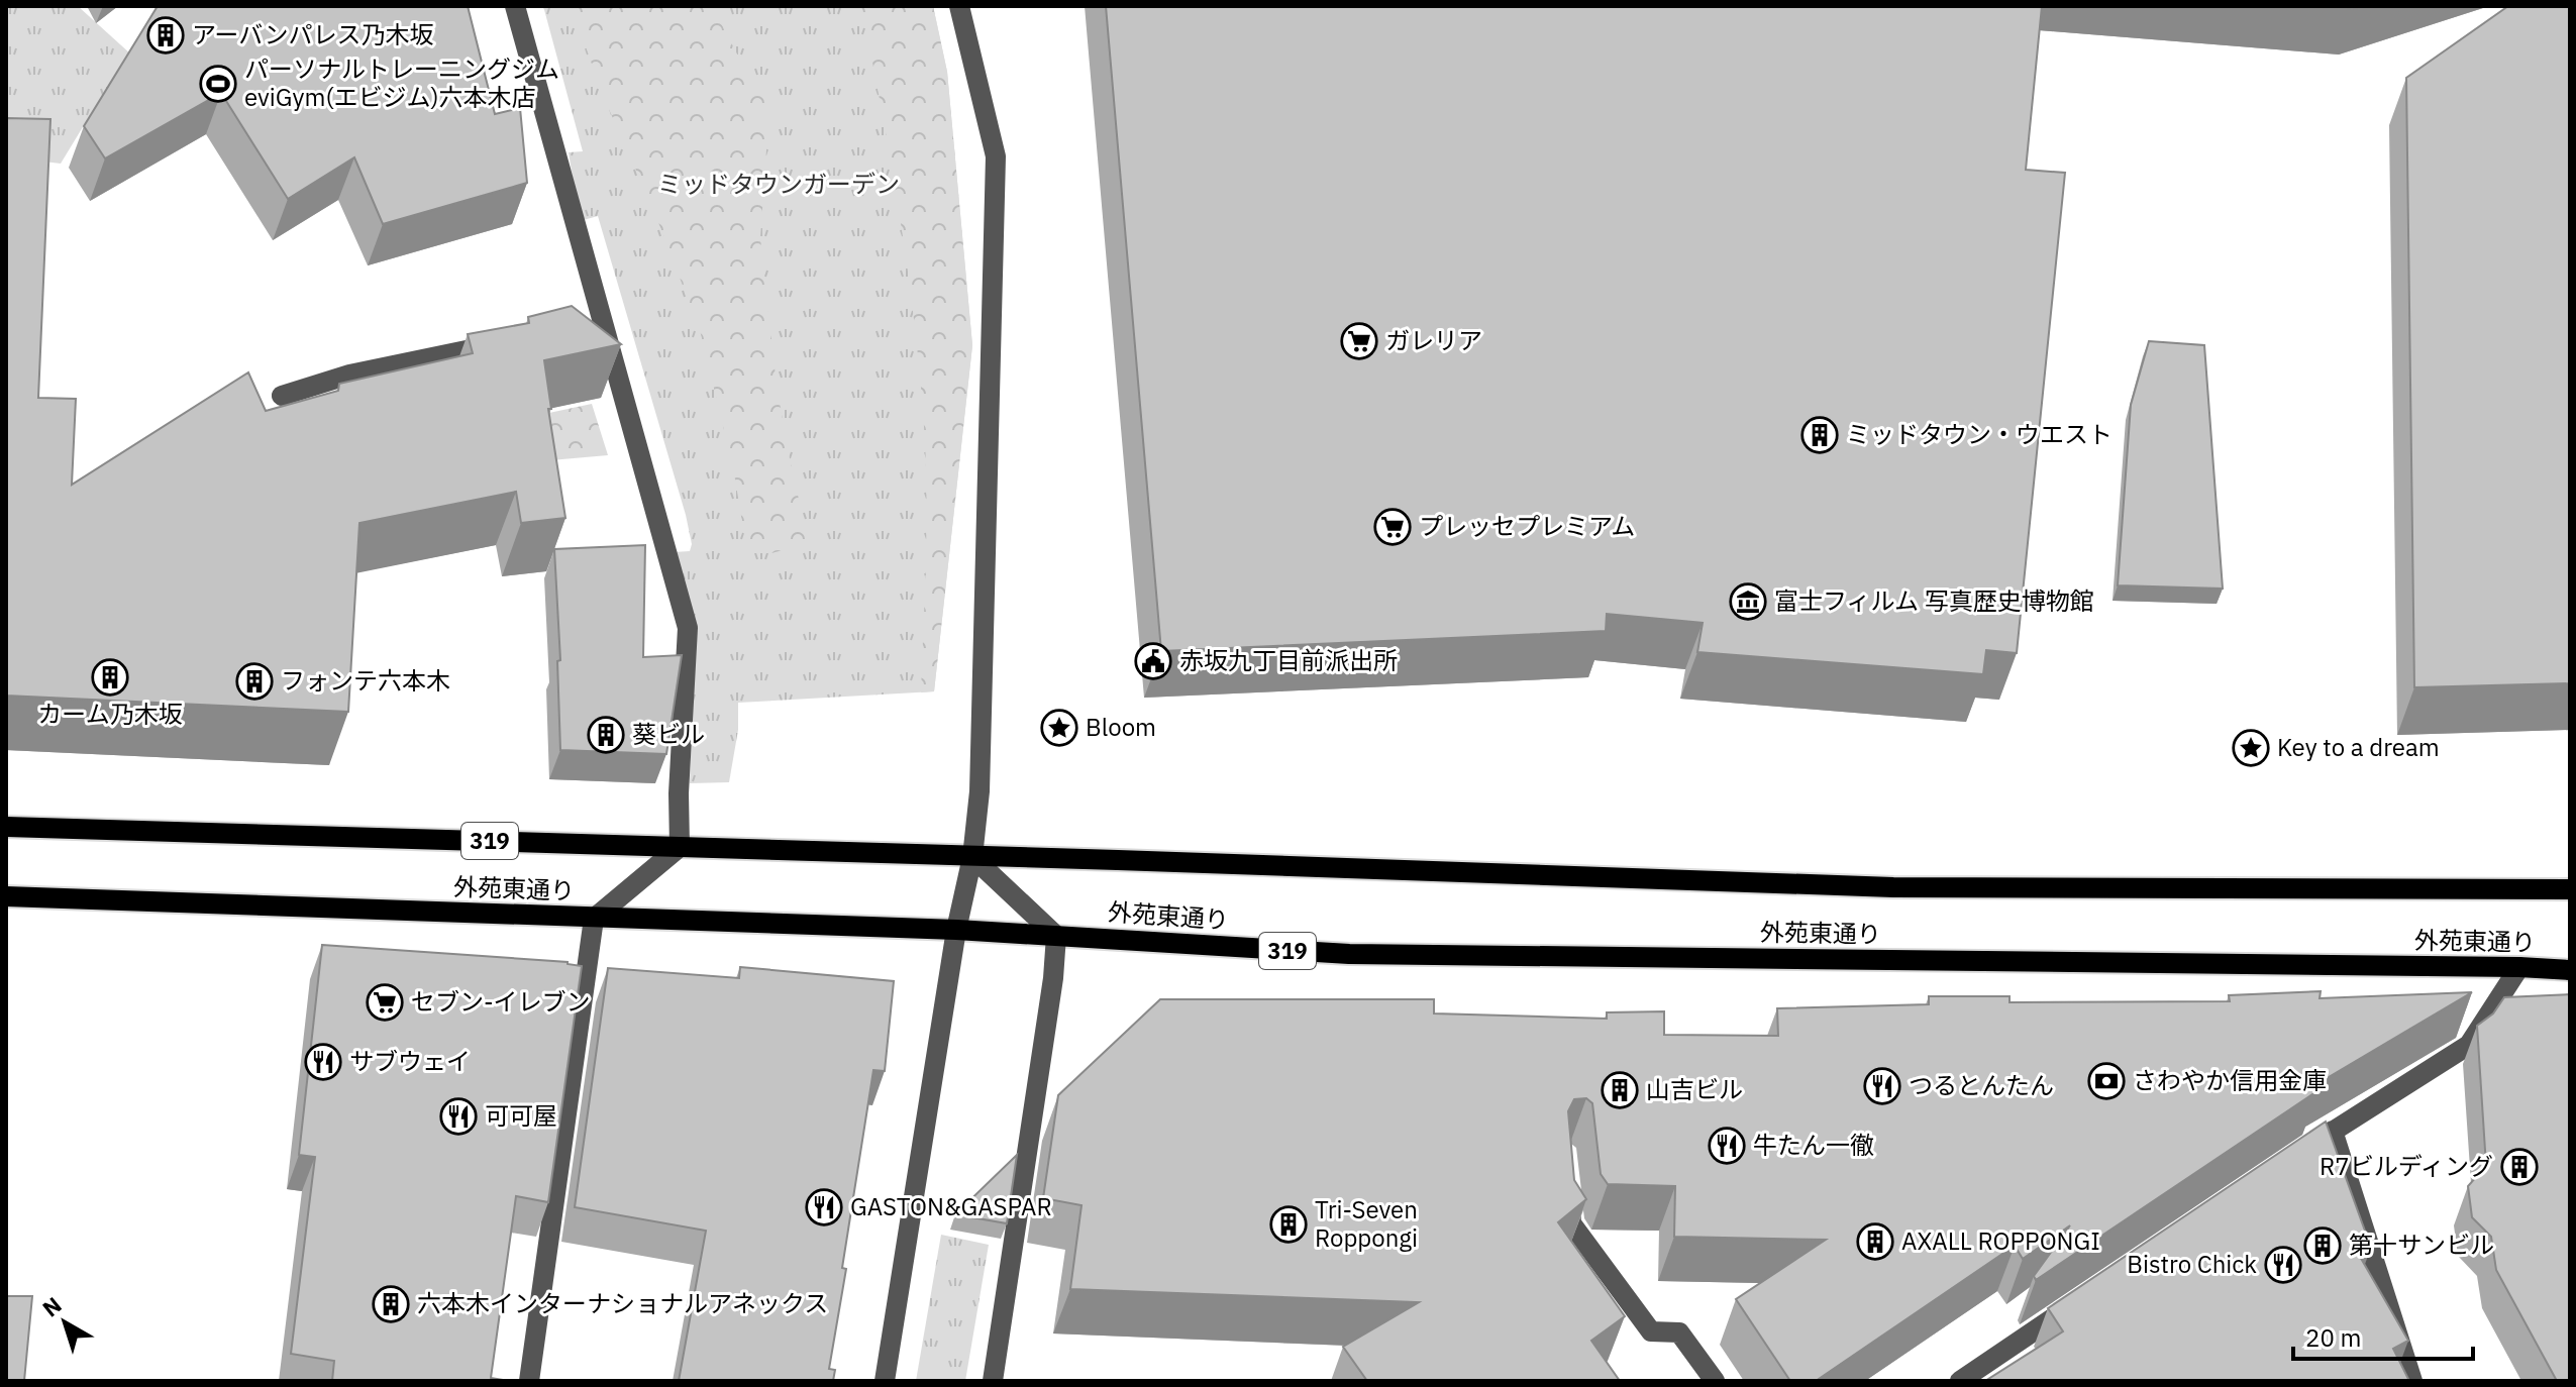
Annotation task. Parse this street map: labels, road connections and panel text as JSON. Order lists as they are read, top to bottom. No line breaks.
{"streets":{"main road":["319","外苑東通り"]},"parks":["ミッドタウンガーデン"],"places":{"building":["アーバンパレス乃木坂","ミッドタウン・ウエスト","カーム乃木坂","フォンテ六本木","葵ビル","山吉ビル","R7ビルディング","Tri-Seven Roppongi","AXALL ROPPONGI","第十サンビル","六本木インターナショナルアネックス"],"sports":["パーソナルトレーニングジム eviGym(エビジム)六本木店"],"supermarket":["ガレリア","プレッセプレミアム","セブン-イレブン"],"museum":["富士フィルム 写真歴史博物館"],"public building":["赤坂九丁目前派出所"],"place":["Bloom","Key to a dream"],"restaurant":["サブウェイ","つるとんたん","可可屋","牛たん一徹","GASTON&GASPAR","Bistro Chick"],"bank":["さわやか信用金庫"]},"scale_bar":"20 m","north":"top left"}
